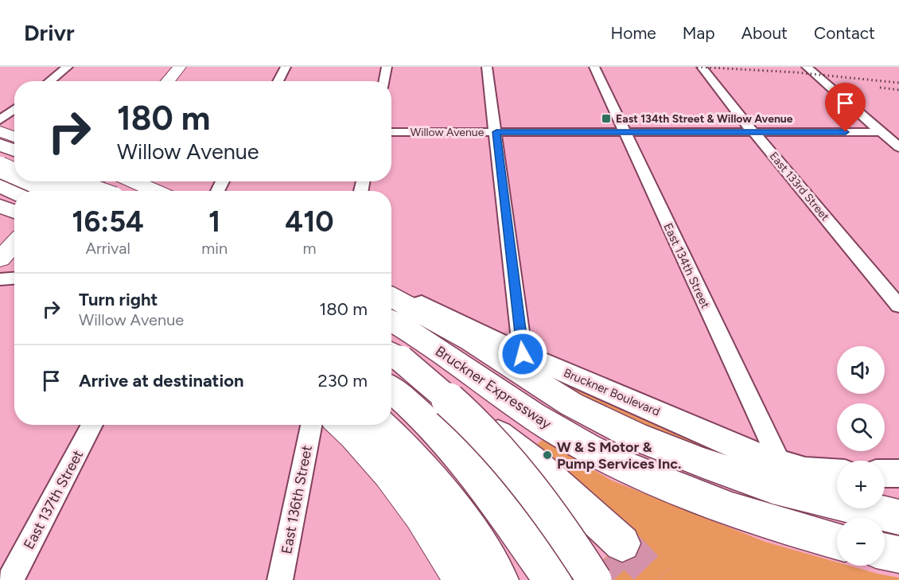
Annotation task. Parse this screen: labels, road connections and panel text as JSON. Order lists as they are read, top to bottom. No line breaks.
{"streets":{"main road":["Bruckner Expressway"],"street":["Willow Avenue","East 133rd Street","East 134th Street","Bruckner Boulevard","East 137th Street","East 136th Street"]},"crossings":[["Willow Avenue","East 133rd Street"],["Willow Avenue","East 134th Street"],["East 134th Street","Bruckner Boulevard"]],"places":{"transit":["East 134th Street & Willow Avenue"],"other":["W & S Motor & Pump Services Inc."]},"page":{"header":"Drivr","nav":["Home","Map","About","Contact"],"turn":["180 m","Willow Avenue"],"eta":["16:54","Arrival","1","min","410","m"],"list":[{"name":"Turn right","note":"Willow Avenue","value":"180 m"},{"name":"Arrive at destination","value":"230 m"}],"map_buttons":["+","−"]}}
